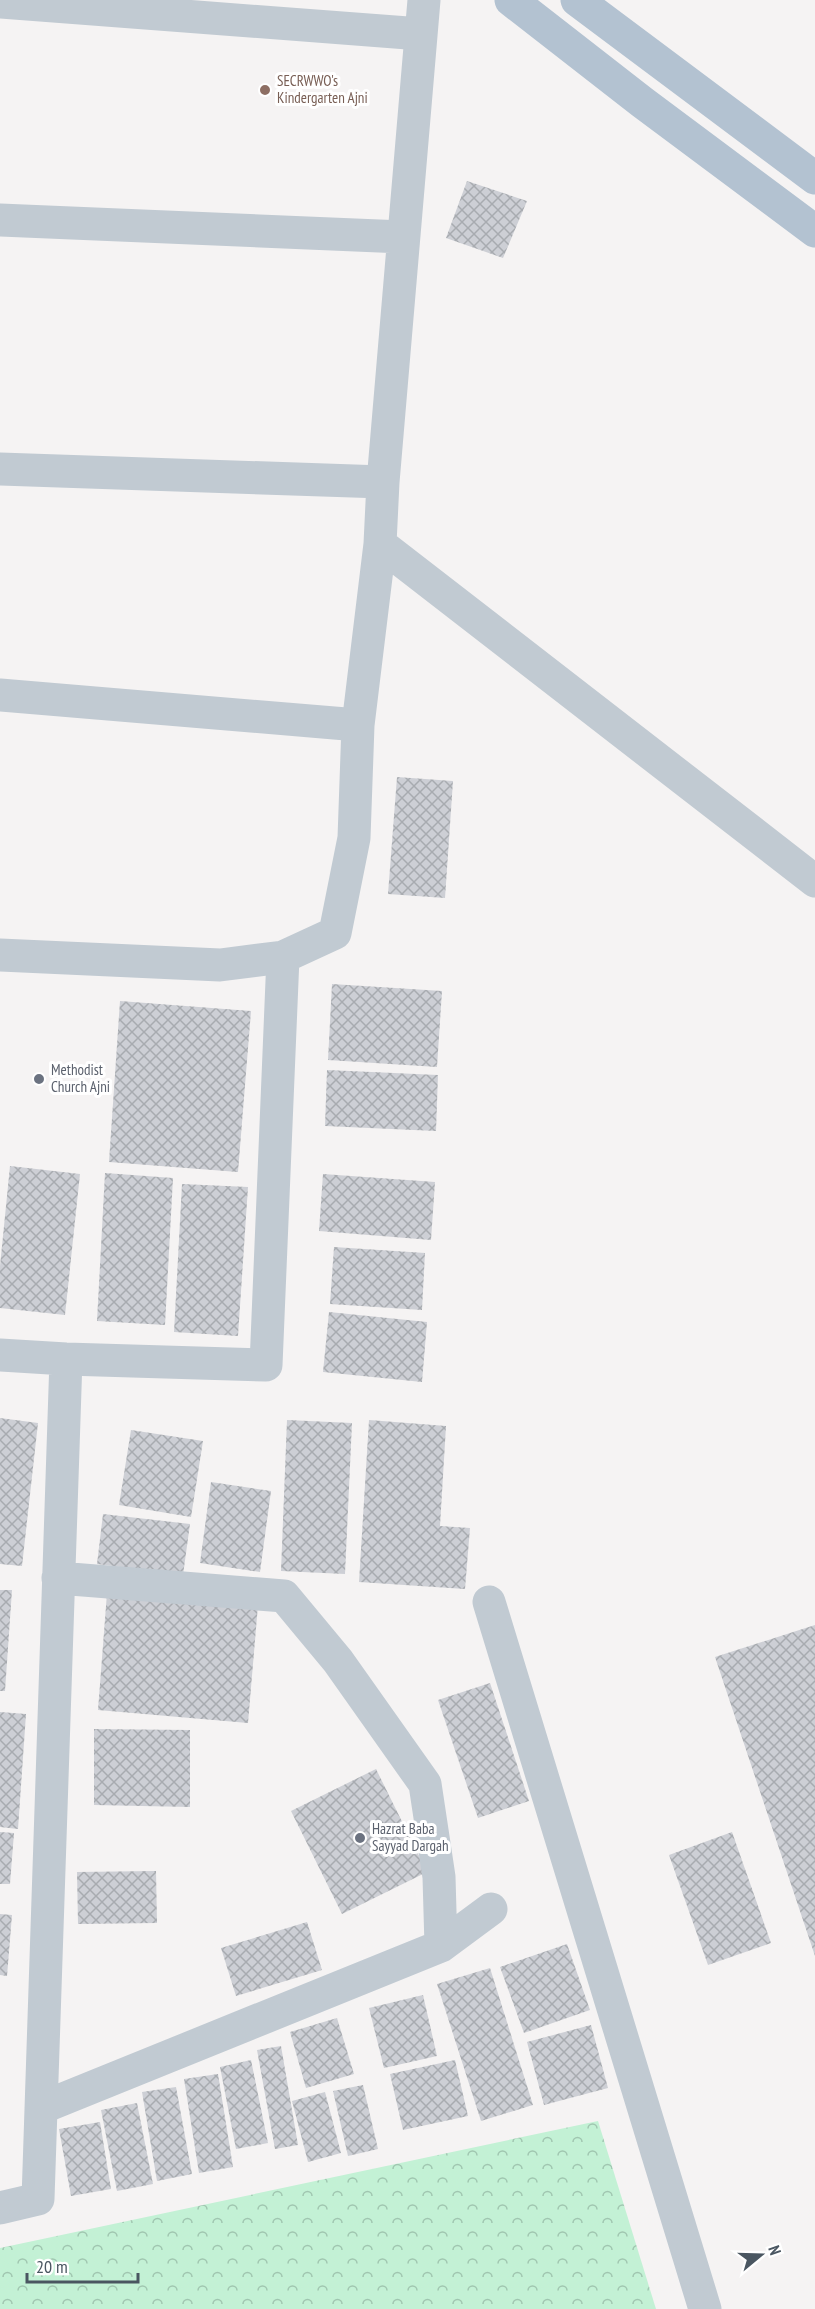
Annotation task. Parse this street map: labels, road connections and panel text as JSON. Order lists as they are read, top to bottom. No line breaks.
{"places":["SECRWWO's Kindergarten Ajni","Methodist Church Ajni","Hazrat Baba Sayyad Dargah"],"scale_bar":"20 m","north":"right"}
